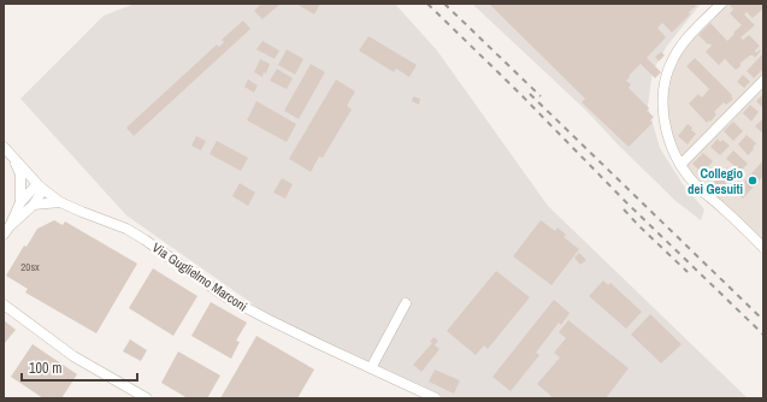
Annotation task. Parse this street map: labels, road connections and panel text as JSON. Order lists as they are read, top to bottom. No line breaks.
{"streets":{"street":["Via Guglielmo Marconi"]},"places":["Collegio dei Gesuiti"],"house_numbers":["20sx"],"scale_bar":"100 m"}
